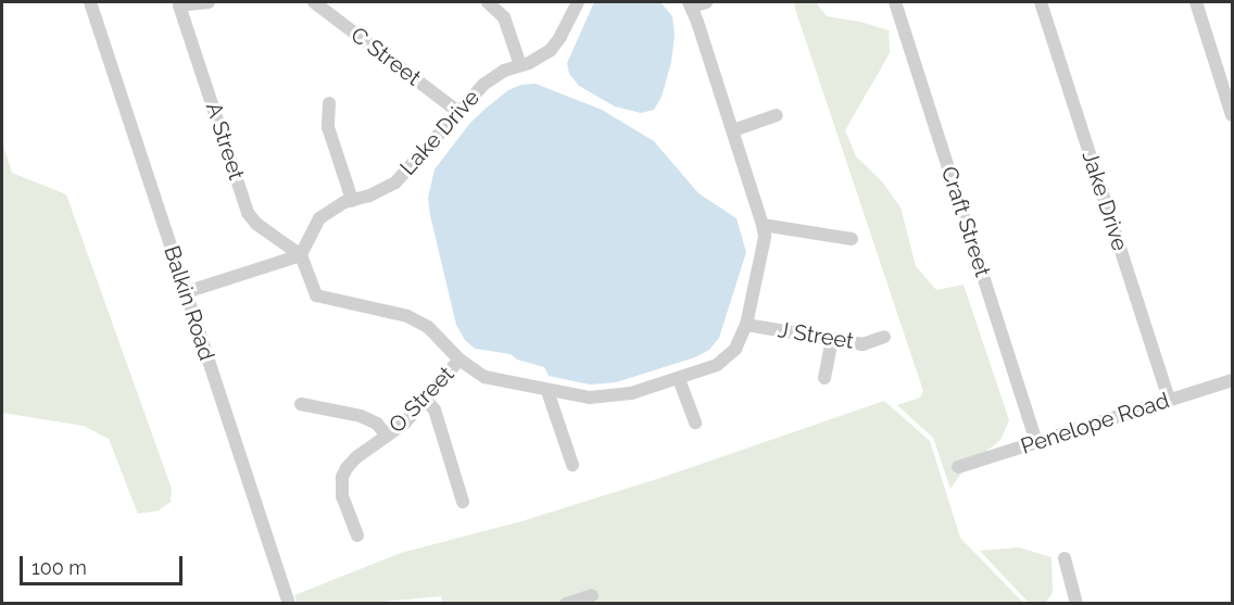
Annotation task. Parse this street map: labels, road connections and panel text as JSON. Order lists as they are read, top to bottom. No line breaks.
{"streets":{"street":["C Street","Lake Drive","A Street","Jake Drive","Craft Street","Balkin Road","J Street","O Street","Penelope Road"]},"crossings":[["C Street","Lake Drive"],["Lake Drive","A Street"],["Jake Drive","Penelope Road"],["Craft Street","Penelope Road"]],"scale_bar":"100 m"}
